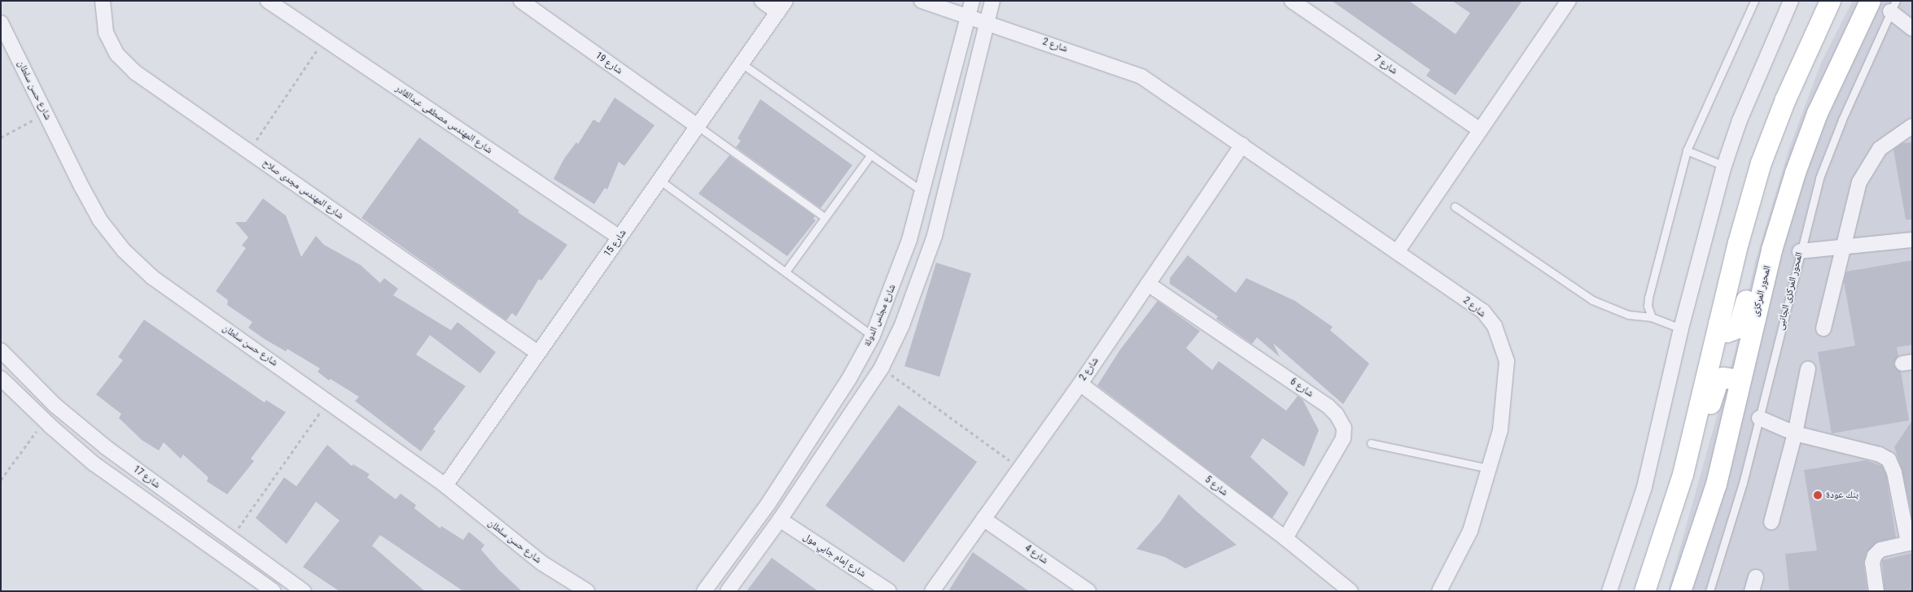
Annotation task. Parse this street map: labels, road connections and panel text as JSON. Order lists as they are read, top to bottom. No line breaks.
{"streets":{"main road":["المحور المركزى"],"street":["شارع 2","شارع 19","شارع 7","شارع حسن سلطان","شارع المهندس مصطفى عبدالقادر","شارع المهندس مجدى صلاح","شارع 15","شارع مجلس الدولة","شارع 6","شارع 17","شارع 5","شارع 4","شارع إمام جابي مول"],"lane":["المحور المركزى الجانبى"]},"crossings":[["شارع 2","شارع مجلس الدولة"],["شارع 2","شارع 6"],["شارع 2","شارع 5"],["شارع 2","شارع 4"],["شارع 19","شارع 15"],["شارع حسن سلطان","شارع 15"],["شارع المهندس مصطفى عبدالقادر","شارع 15"],["شارع المهندس مجدى صلاح","شارع 15"],["شارع 6","شارع 5"]],"places":["بنك عودة"]}
